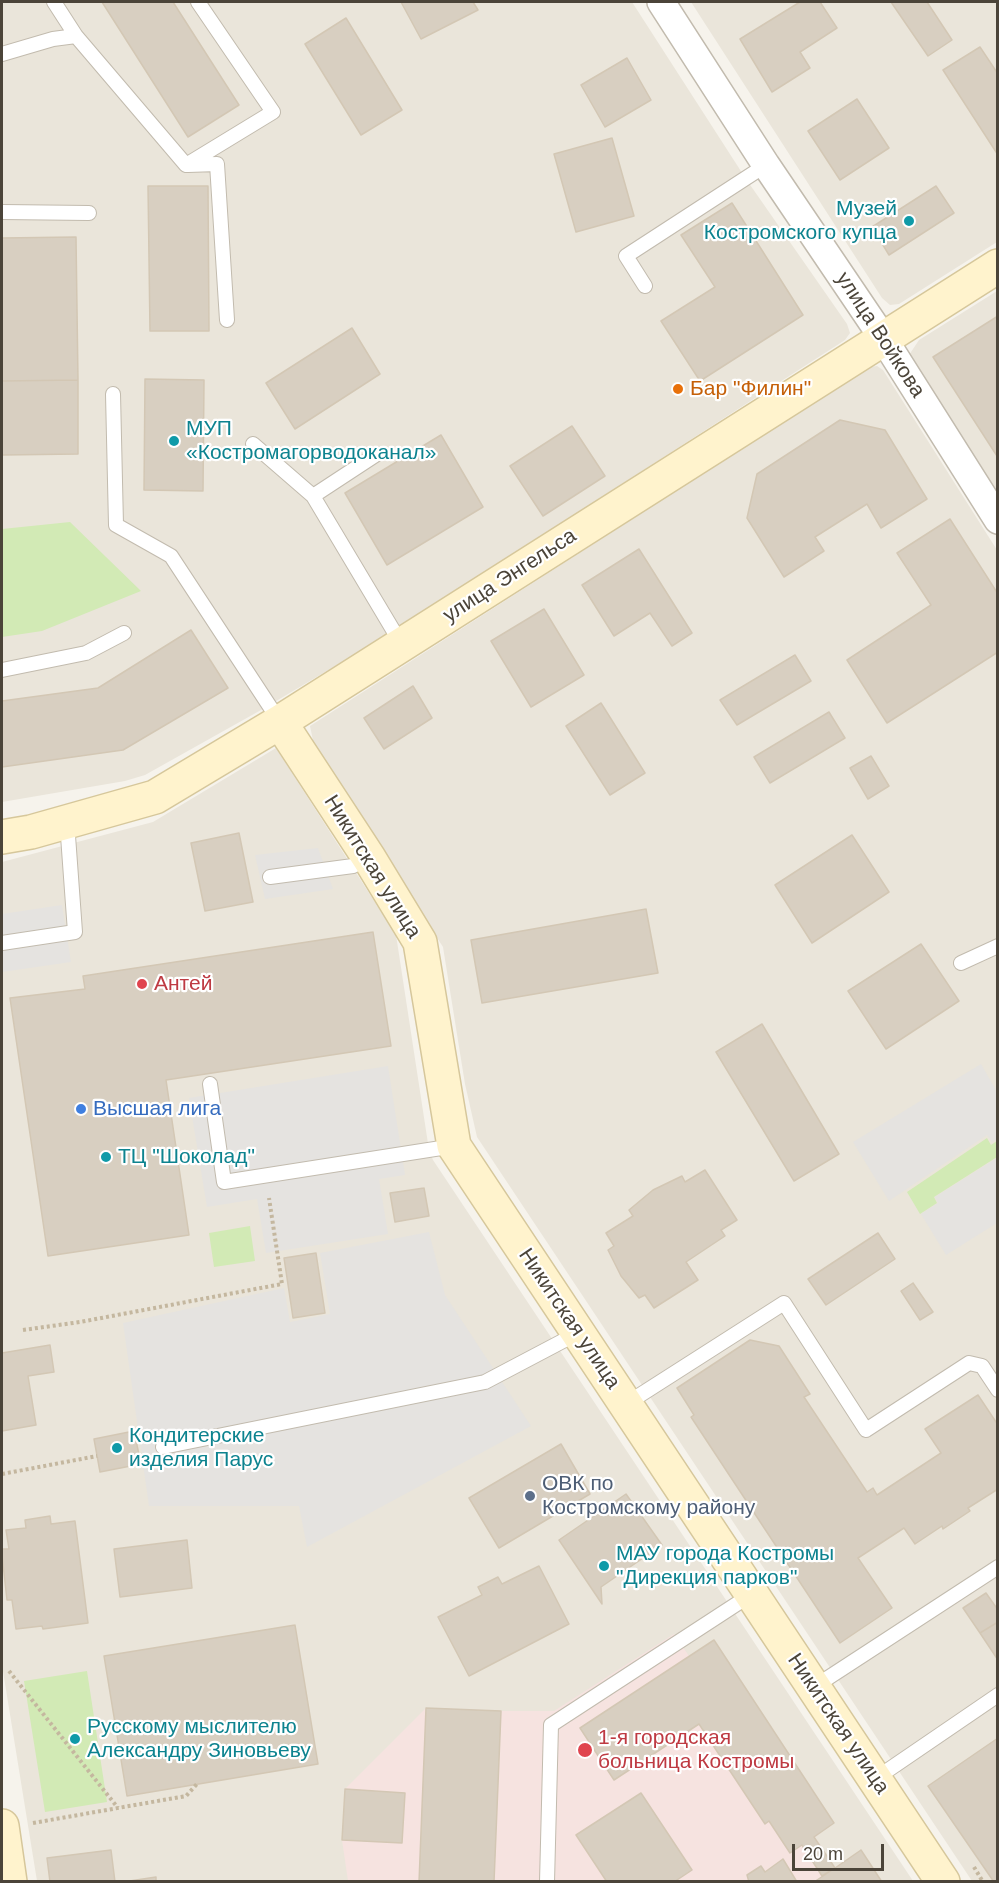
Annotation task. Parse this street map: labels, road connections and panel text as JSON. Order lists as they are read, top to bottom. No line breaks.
{"streets":{"street":["улица Войкова","улица Энгельса","Никитская улица"]},"crossings":[["улица Войкова","улица Энгельса"],["улица Энгельса","Никитская улица"]],"places":["Музей Костромского купца","Бар \"Филин\"","МУП «Костромагорводоканал»","Антей","Высшая лига","ТЦ \"Шоколад\"","Кондитерские изделия Парус","ОВК по Костромскому району","МАУ города Костромы \"Дирекция парков\"","Русскому мыслителю Александру Зиновьеву","1-я городская больница Костромы"],"scale_bar":"20 m"}
